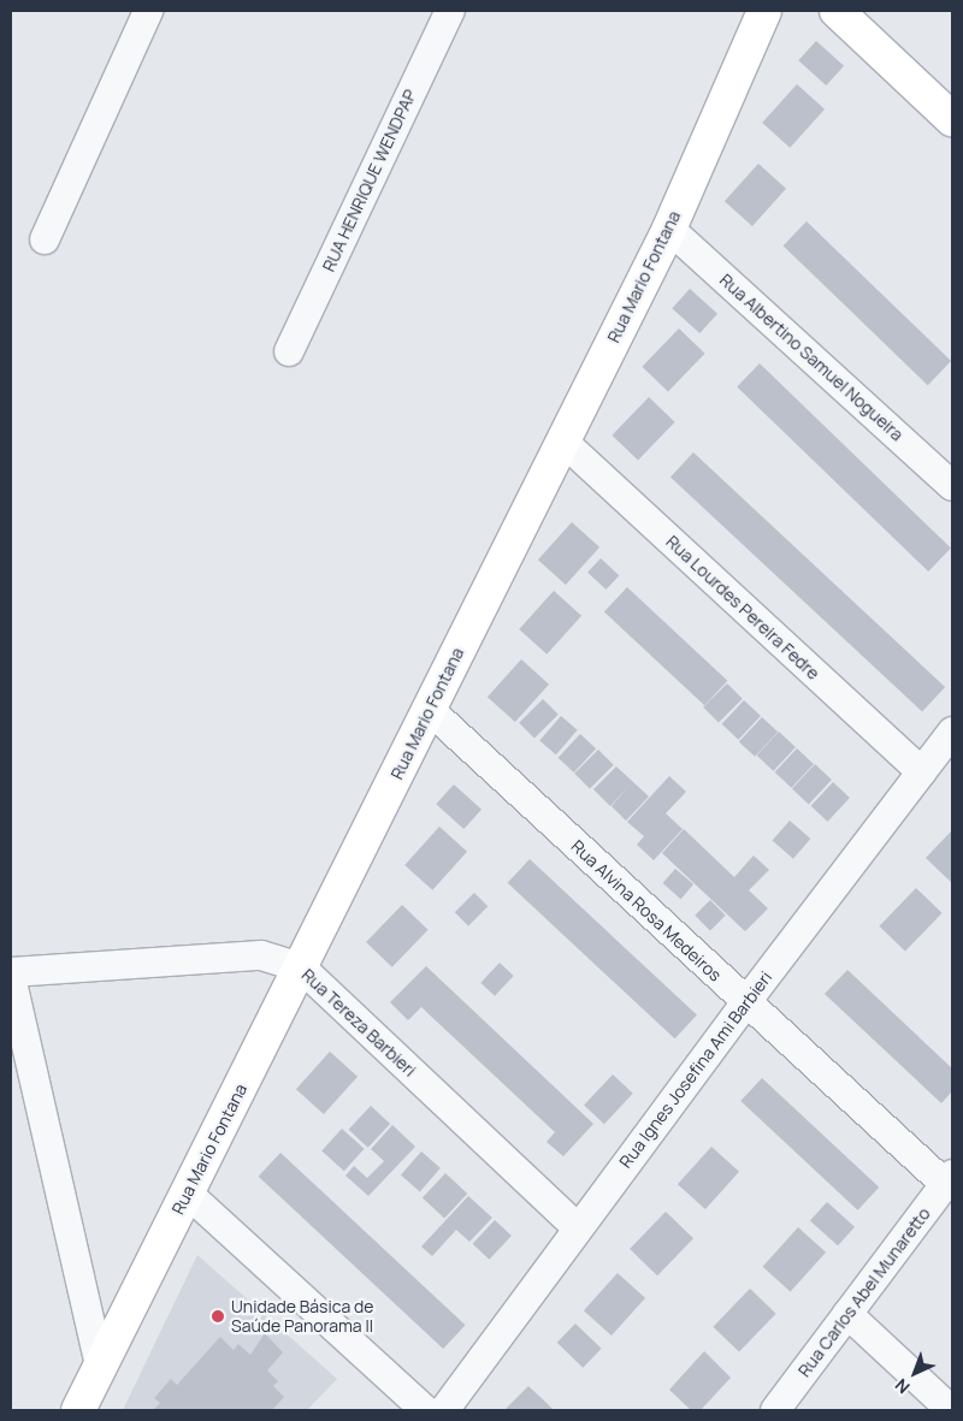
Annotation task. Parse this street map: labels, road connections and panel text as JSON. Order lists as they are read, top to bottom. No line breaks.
{"streets":{"street":["RUA HENRIQUE WENDPAP","Rua Mario Fontana","Rua Albertino Samuel Nogueira","Rua Lourdes Pereira Fedre","Rua Alvina Rosa Medeiros","Rua Tereza Barbieri","Rua Ignes Josefina Ami Barbieri","Rua Carlos Abel Munaretto"]},"crossings":[["Rua Mario Fontana","Rua Albertino Samuel Nogueira"],["Rua Mario Fontana","Rua Lourdes Pereira Fedre"],["Rua Mario Fontana","Rua Alvina Rosa Medeiros"],["Rua Mario Fontana","Rua Tereza Barbieri"],["Rua Lourdes Pereira Fedre","Rua Ignes Josefina Ami Barbieri"],["Rua Alvina Rosa Medeiros","Rua Ignes Josefina Ami Barbieri"],["Rua Alvina Rosa Medeiros","Rua Carlos Abel Munaretto"],["Rua Tereza Barbieri","Rua Ignes Josefina Ami Barbieri"]],"places":["Unidade Básica de Saúde Panorama II"],"north":"bottom left"}
